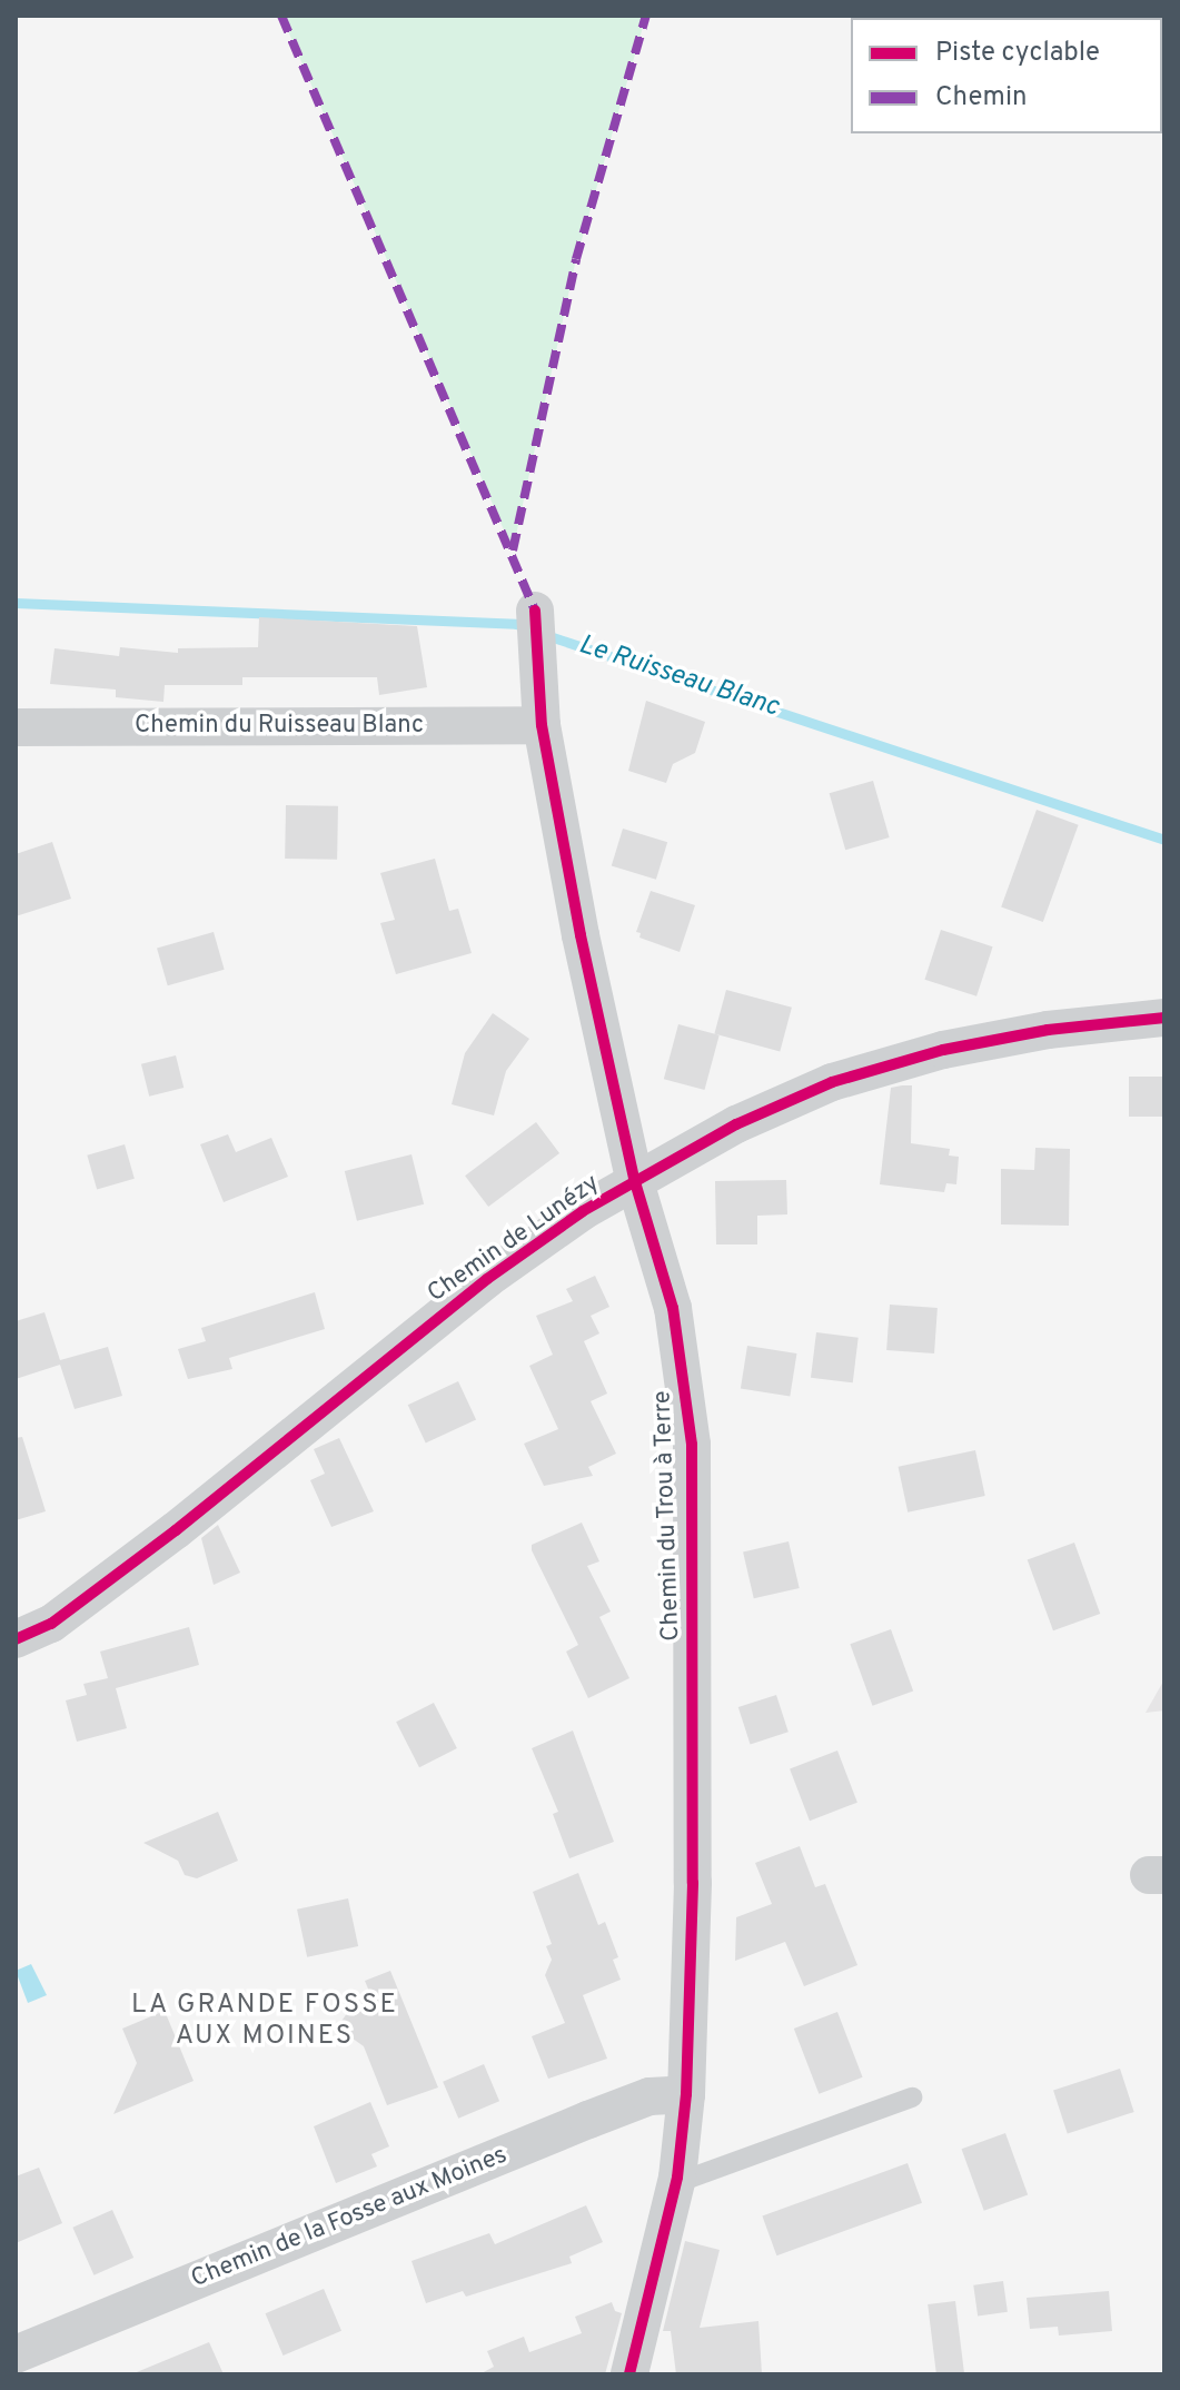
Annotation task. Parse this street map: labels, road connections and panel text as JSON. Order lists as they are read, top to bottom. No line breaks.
{"streets":{"street":["Chemin du Ruisseau Blanc","Chemin de Lunézy","Chemin du Trou à Terre","Chemin de la Fosse aux Moines"]},"crossings":[["Chemin du Ruisseau Blanc","Chemin du Trou à Terre"],["Chemin de Lunézy","Chemin du Trou à Terre"],["Chemin du Trou à Terre","Chemin de la Fosse aux Moines"]],"districts":["LA GRANDE FOSSE AUX MOINES"],"water":["Le Ruisseau Blanc"],"legend":["Piste cyclable","Chemin"]}
